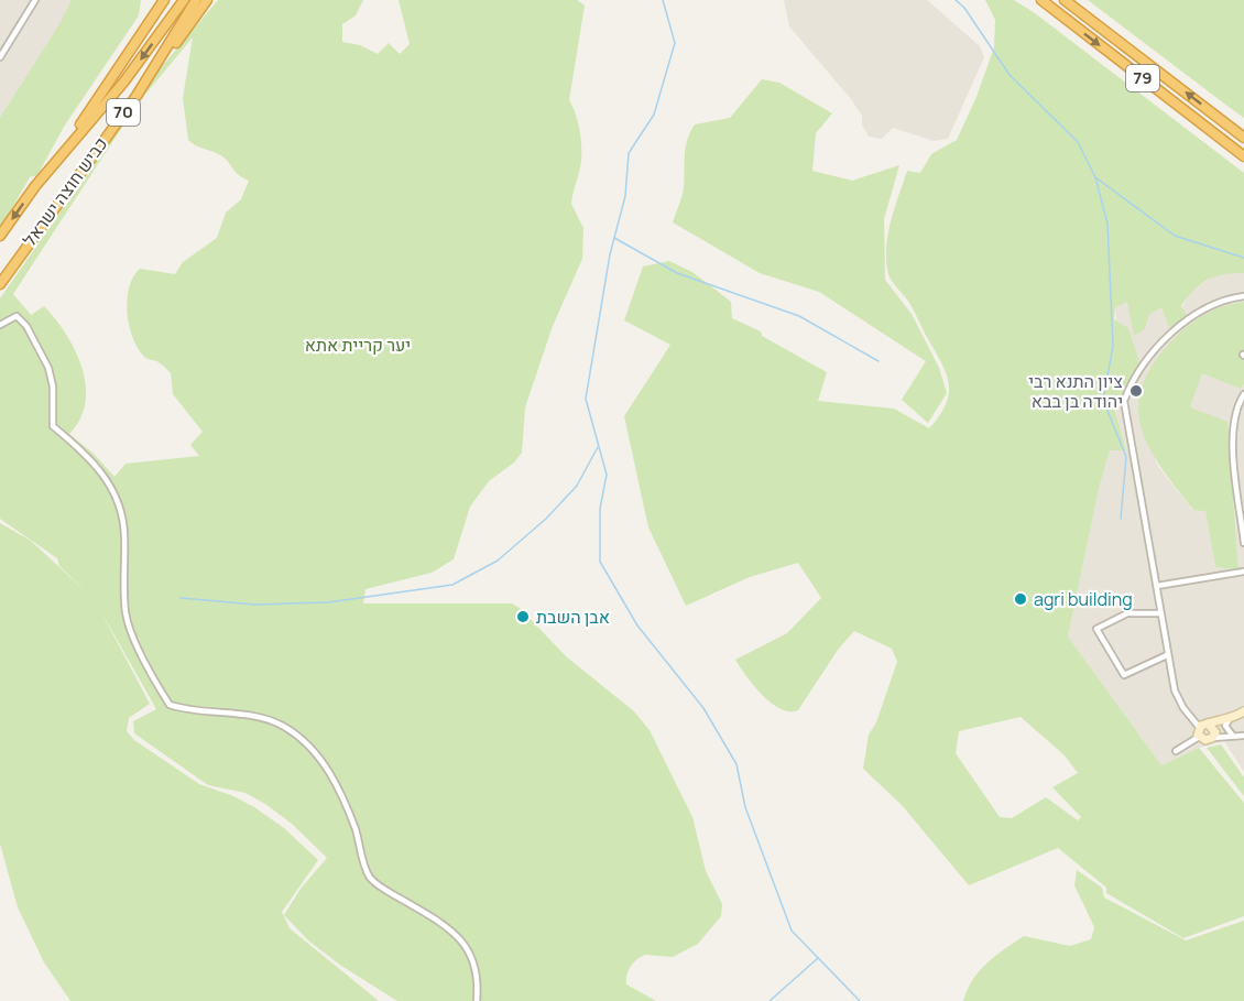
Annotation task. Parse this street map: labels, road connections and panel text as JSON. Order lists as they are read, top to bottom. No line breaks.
{"streets":{"highway":["79","70","כביש חוצה ישראל"]},"parks":["יער קריית אתא"],"places":["ציון התנא רבי יהודה בן בבא","agri building","אבן השבת"]}
